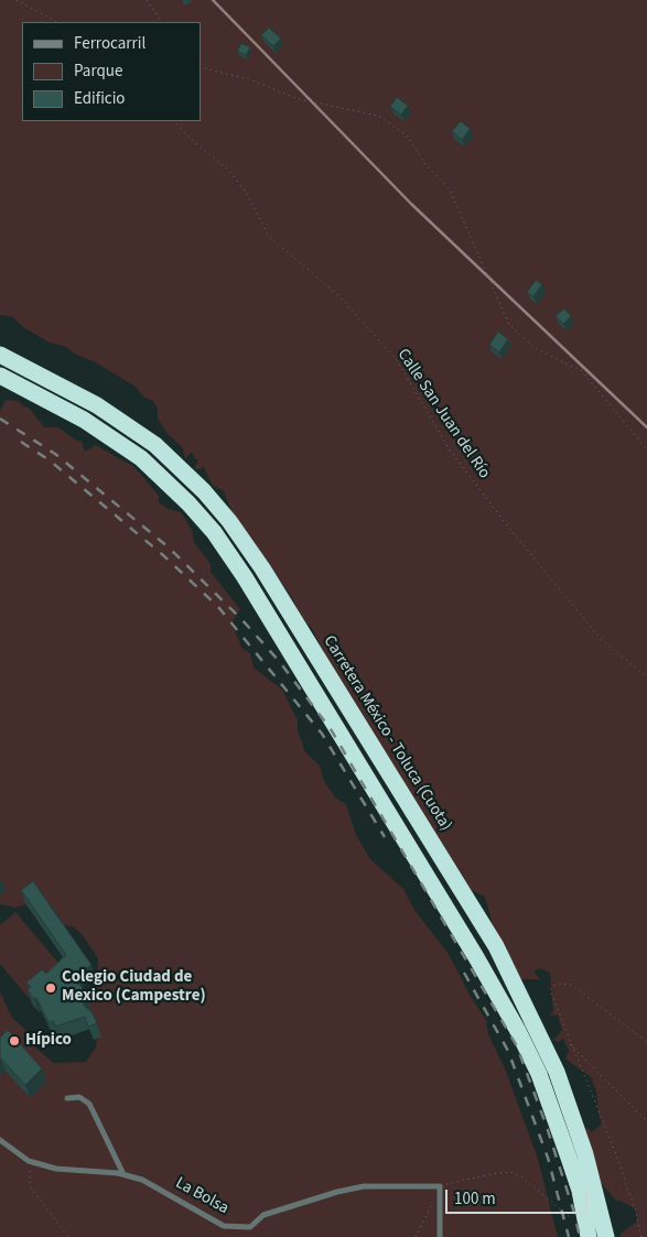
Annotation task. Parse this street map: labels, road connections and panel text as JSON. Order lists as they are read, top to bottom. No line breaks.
{"streets":{"highway":["Carretera México - Toluca (Cuota)"],"lane":["La Bolsa"],"path":["Calle San Juan del Río"]},"places":["Colegio Ciudad de Mexico (Campestre)","Hípico"],"legend":["Ferrocarril","Parque","Edificio"],"scale_bar":"100 m"}
